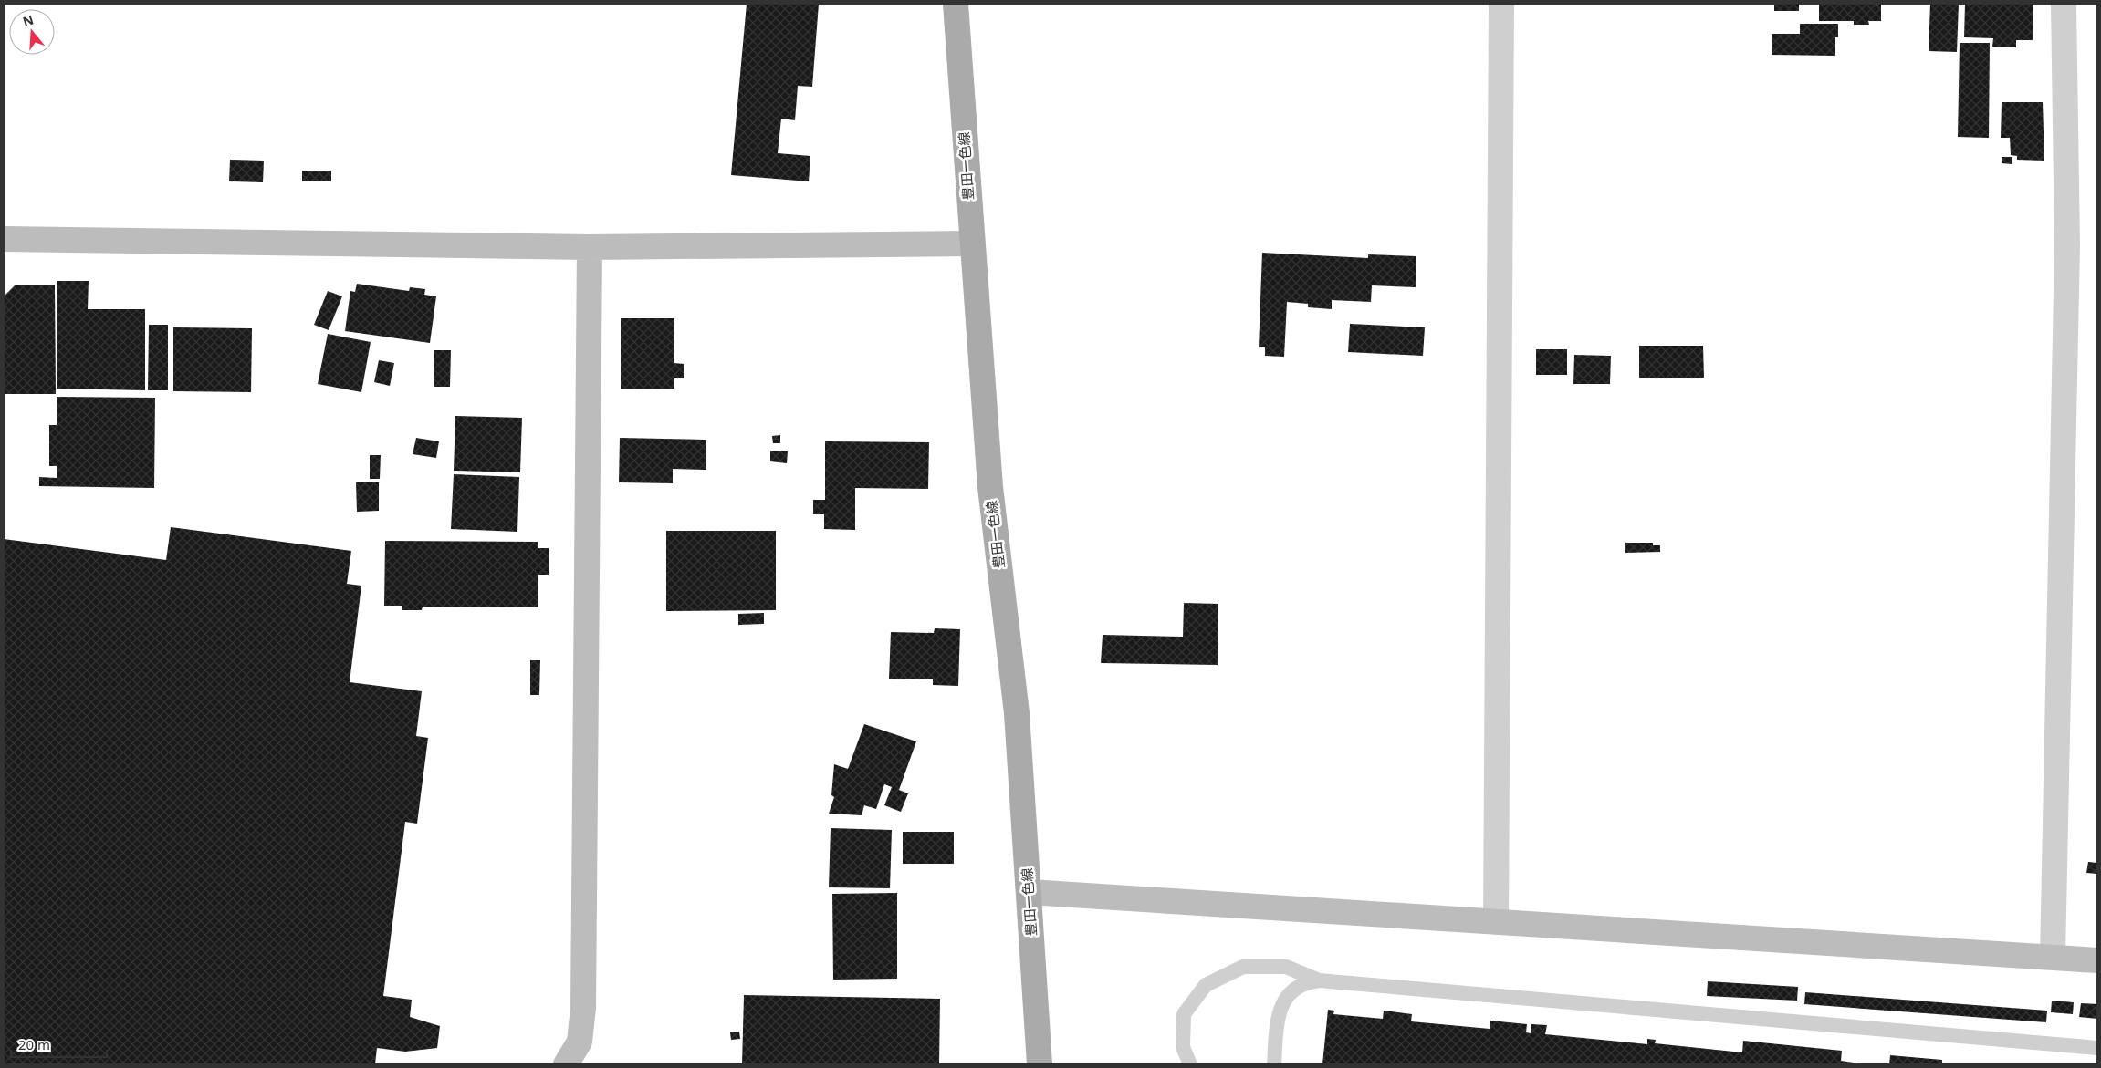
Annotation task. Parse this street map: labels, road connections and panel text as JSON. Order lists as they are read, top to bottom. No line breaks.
{"streets":{"main road":["豊田一色線"]},"scale_bar":"20 m","north":"top"}
